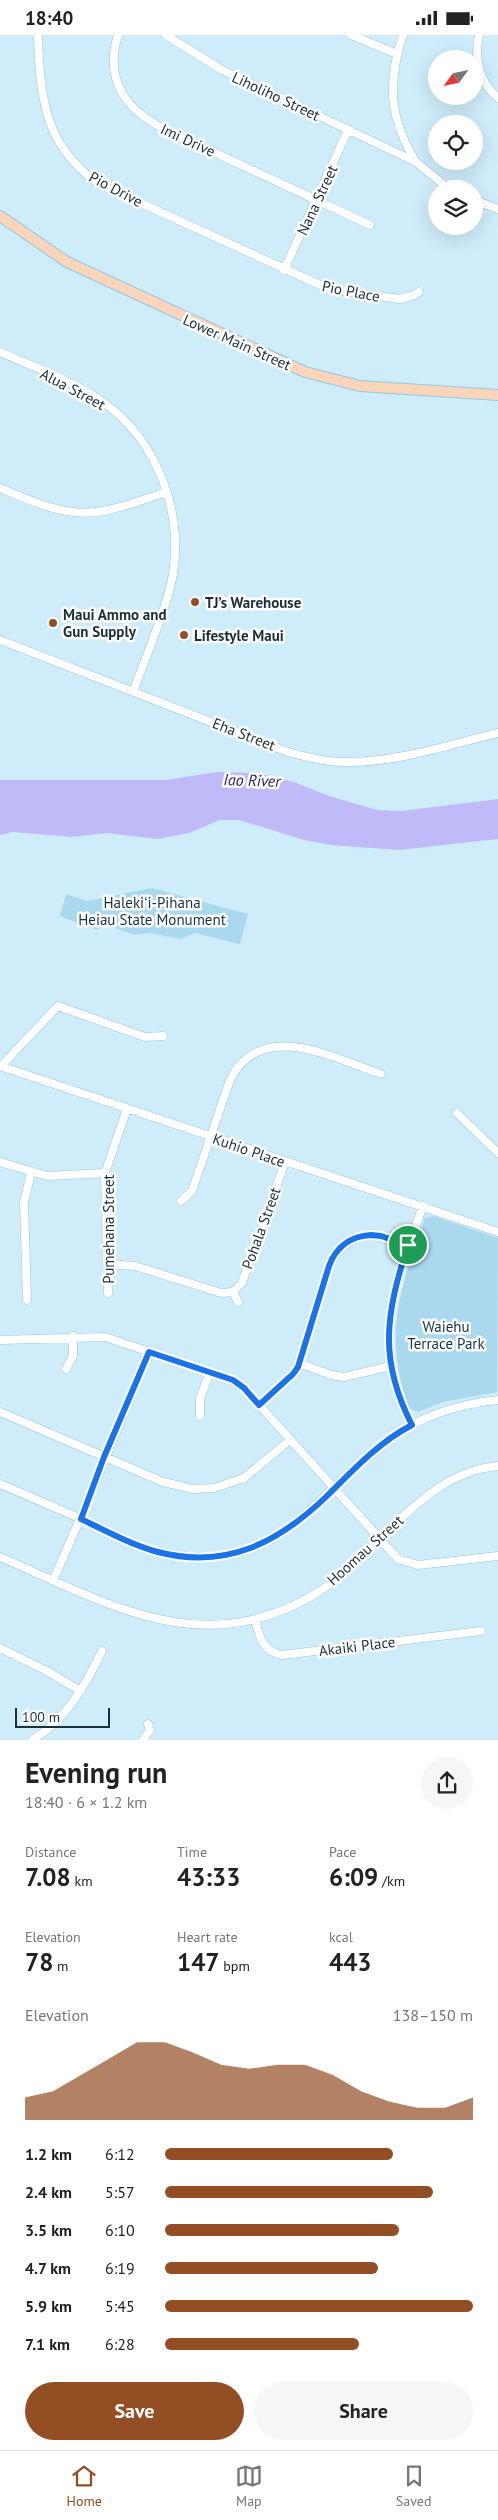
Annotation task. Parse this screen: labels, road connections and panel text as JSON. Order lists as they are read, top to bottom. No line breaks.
{"streets":{"street":["Liholiho Street","Imi Drive","Pio Drive","Nana Street","Pio Place","Lower Main Street","Alua Street","Eha Street","Kuhio Place","Pohala Street","Pumehana Street","Hoomau Street","Akaiki Place"]},"crossings":[["Liholiho Street","Nana Street"],["Imi Drive","Nana Street"],["Pio Drive","Nana Street"],["Pio Drive","Pio Place"],["Nana Street","Pio Place"],["Alua Street","Eha Street"],["Kuhio Place","Pohala Street"],["Kuhio Place","Pumehana Street"],["Hoomau Street","Akaiki Place"]],"water":["Iao River"],"parks":["Halekiʻi-Pihana Heiau State Monument","Waiehu Terrace Park"],"places":["TJ’s Warehouse","Maui Ammo and Gun Supply","Lifestyle Maui"],"scale_bar":"100 m","north":"bottom left","page":{"status":"18:40","scale":"100 m","heading":["Evening run","18:40 · 6 × 1.2 km"],"stats":[["Distance","7.08 km"],["Time","43:33"],["Pace","6:09 /km"],["Elevation","78 m"],["Heart rate","147 bpm"],["kcal","443"]],"chart":["Elevation","138–150 m"],"list":[{"name":"1.2 km","note":"6:12"},{"name":"2.4 km","note":"5:57"},{"name":"3.5 km","note":"6:10"},{"name":"4.7 km","note":"6:19"},{"name":"5.9 km","note":"5:45"},{"name":"7.1 km","note":"6:28"}],"buttons":["Save","Share"],"tabs":["Home","Map","Saved"]}}
